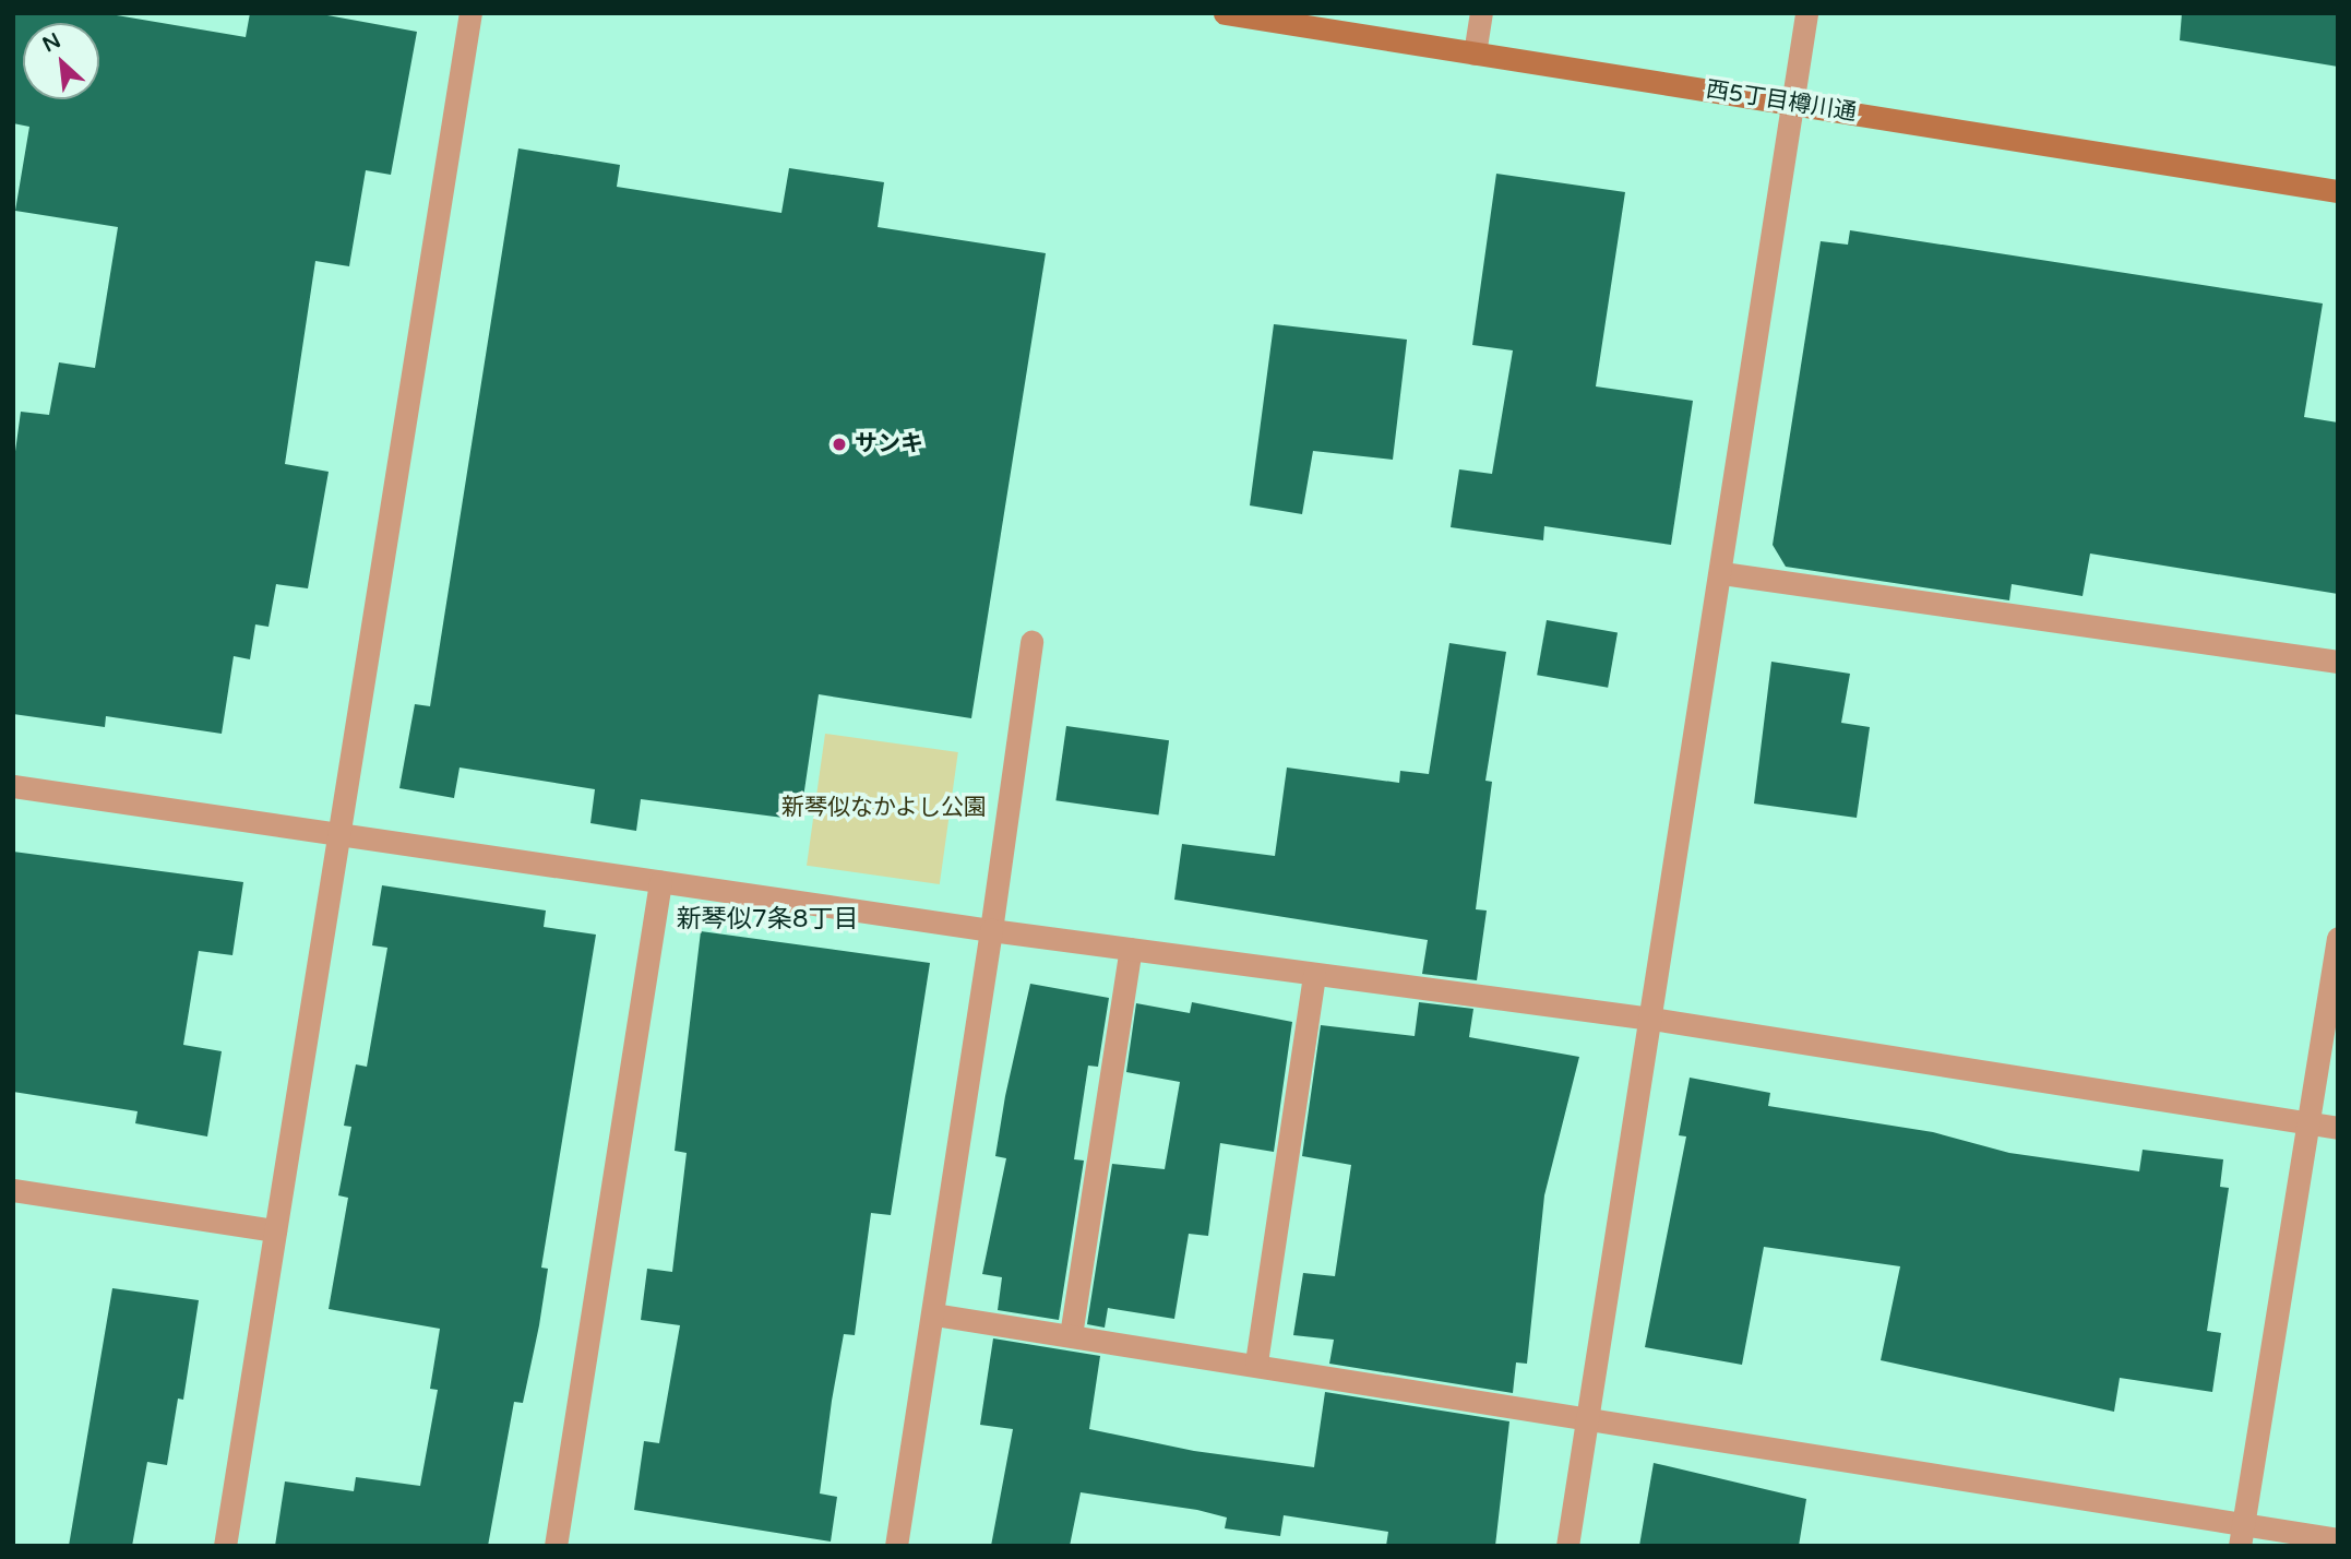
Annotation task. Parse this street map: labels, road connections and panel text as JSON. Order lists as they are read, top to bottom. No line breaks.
{"streets":{"main road":["西5丁目樽川通"]},"districts":["新琴似7条8丁目"],"parks":["新琴似なかよし公園"],"places":["サンキ"],"north":"top left"}
